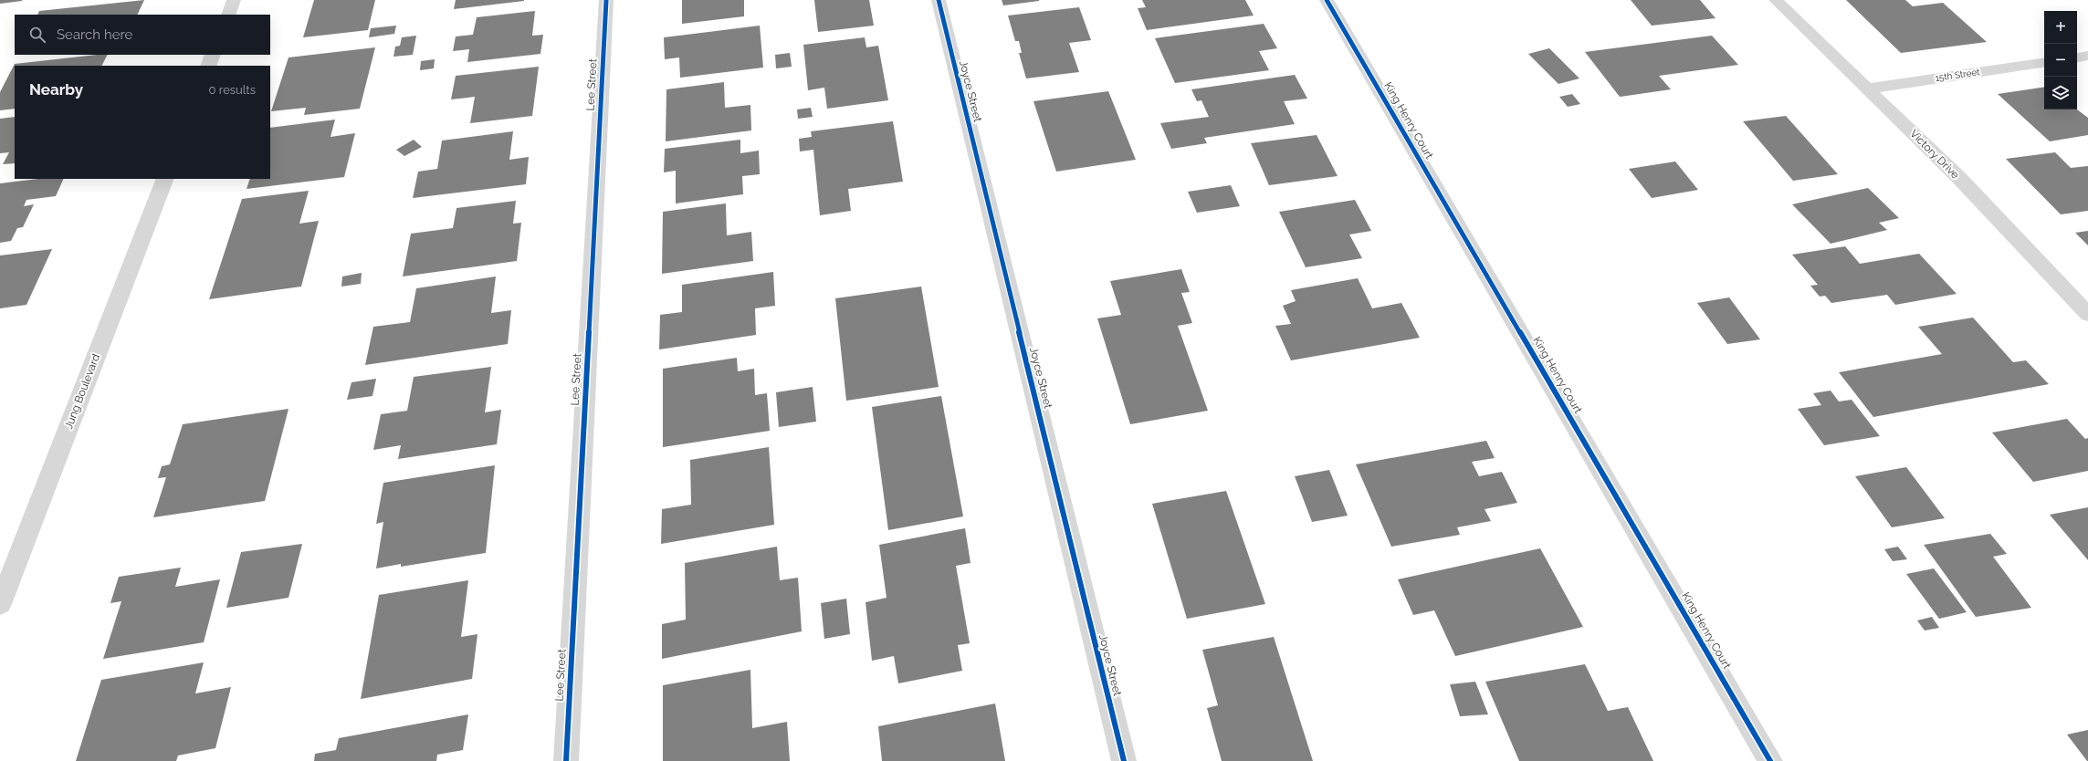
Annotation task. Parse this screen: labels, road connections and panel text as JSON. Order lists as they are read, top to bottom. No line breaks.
{"streets":{"street":["15th Street","Lee Street","Joyce Street","King Henry Court","Victory Drive","Jung Boulevard"]},"crossings":[["15th Street","Victory Drive"]],"page":{"map_buttons":["+","−"],"search":"Search here","heading":["Nearby","0 results"]}}
